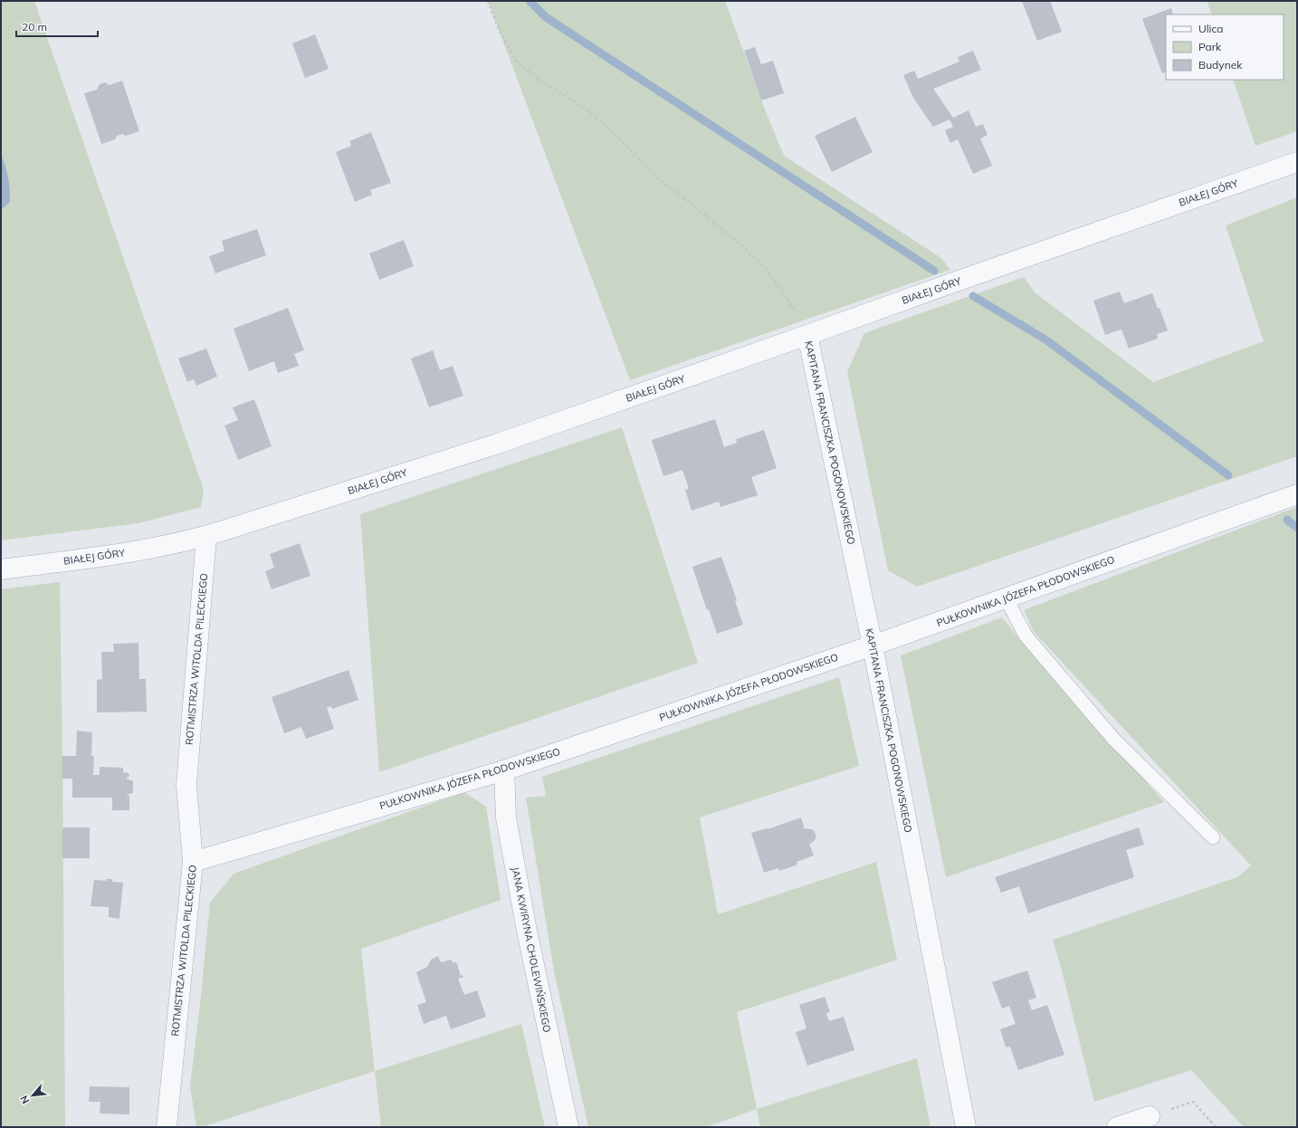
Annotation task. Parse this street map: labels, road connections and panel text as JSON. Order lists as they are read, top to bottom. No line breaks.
{"streets":{"street":["BIAŁEJ GÓRY","KAPITANA FRANCISZKA POGONOWSKIEGO","PUŁKOWNIKA JÓZEFA PŁODOWSKIEGO","ROTMISTRZA WITOLDA PILECKIEGO","JANA KWIRYNA CHOLEWIŃSKIEGO"]},"crossings":[["BIAŁEJ GÓRY","KAPITANA FRANCISZKA POGONOWSKIEGO"],["BIAŁEJ GÓRY","ROTMISTRZA WITOLDA PILECKIEGO"],["KAPITANA FRANCISZKA POGONOWSKIEGO","PUŁKOWNIKA JÓZEFA PŁODOWSKIEGO"],["PUŁKOWNIKA JÓZEFA PŁODOWSKIEGO","ROTMISTRZA WITOLDA PILECKIEGO"],["PUŁKOWNIKA JÓZEFA PŁODOWSKIEGO","JANA KWIRYNA CHOLEWIŃSKIEGO"]],"legend":["Ulica","Park","Budynek"],"scale_bar":"20 m","north":"bottom left"}
